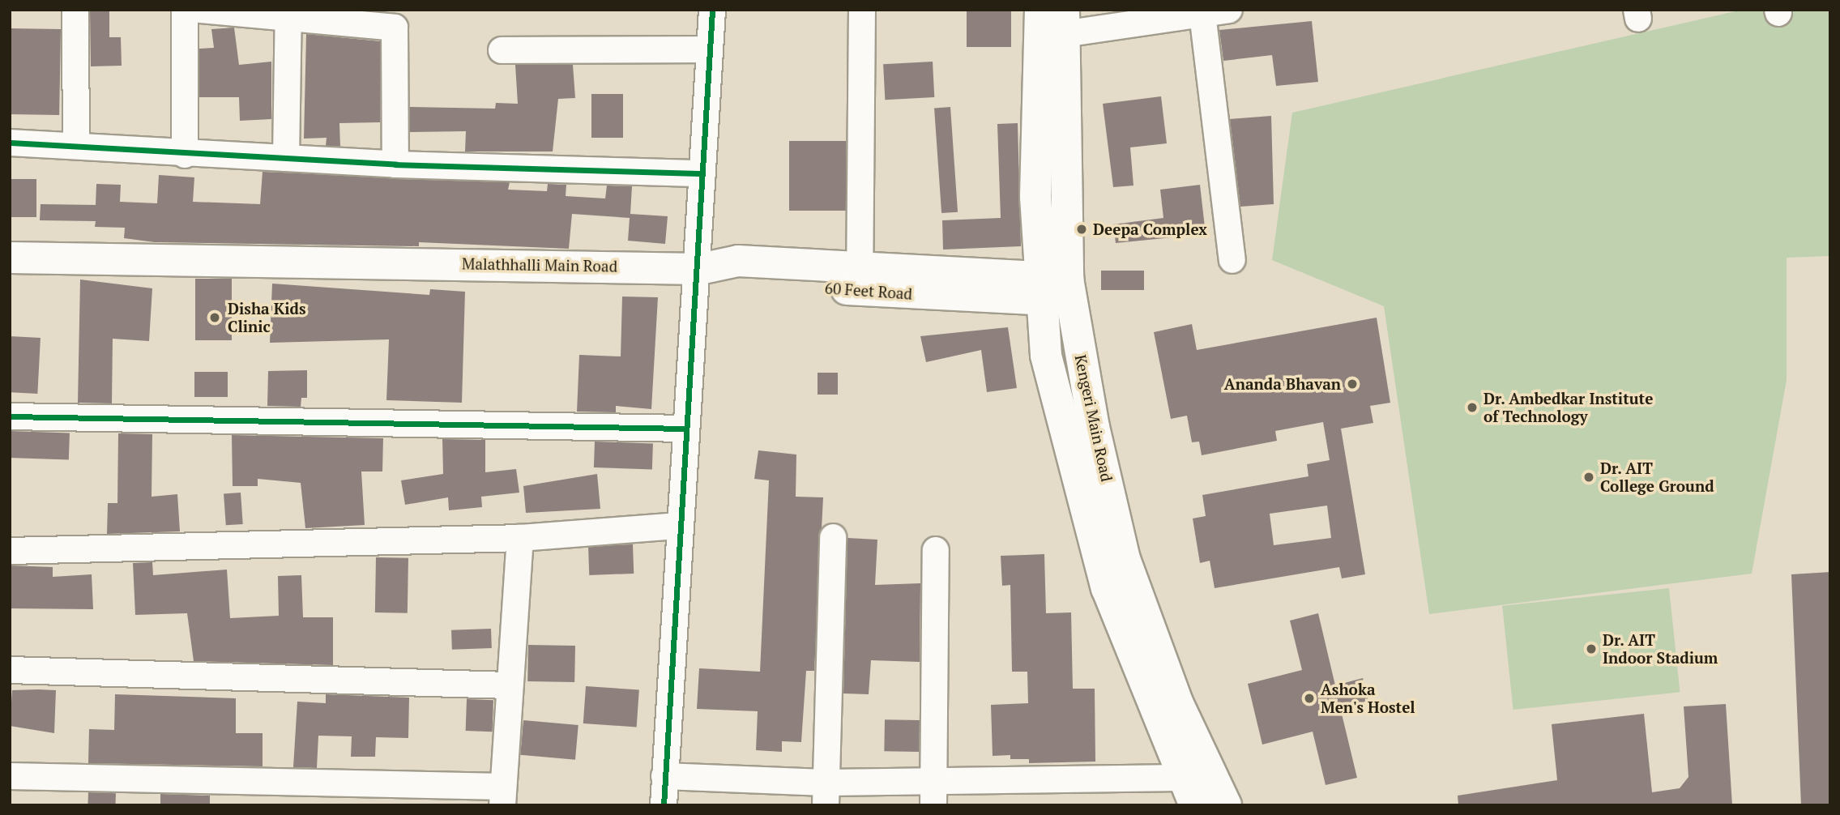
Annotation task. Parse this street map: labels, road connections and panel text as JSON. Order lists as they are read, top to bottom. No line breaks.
{"streets":{"main road":["Malathhalli Main Road","60 Feet Road","Kengeri Main Road"]},"crossings":[["Malathhalli Main Road","60 Feet Road"],["60 Feet Road","Kengeri Main Road"]],"places":["Deepa Complex","Disha Kids Clinic","Ananda Bhavan","Dr. Ambedkar Institute of Technology","Dr. AIT College Ground","Dr. AIT Indoor Stadium","Ashoka Men's Hostel"]}
